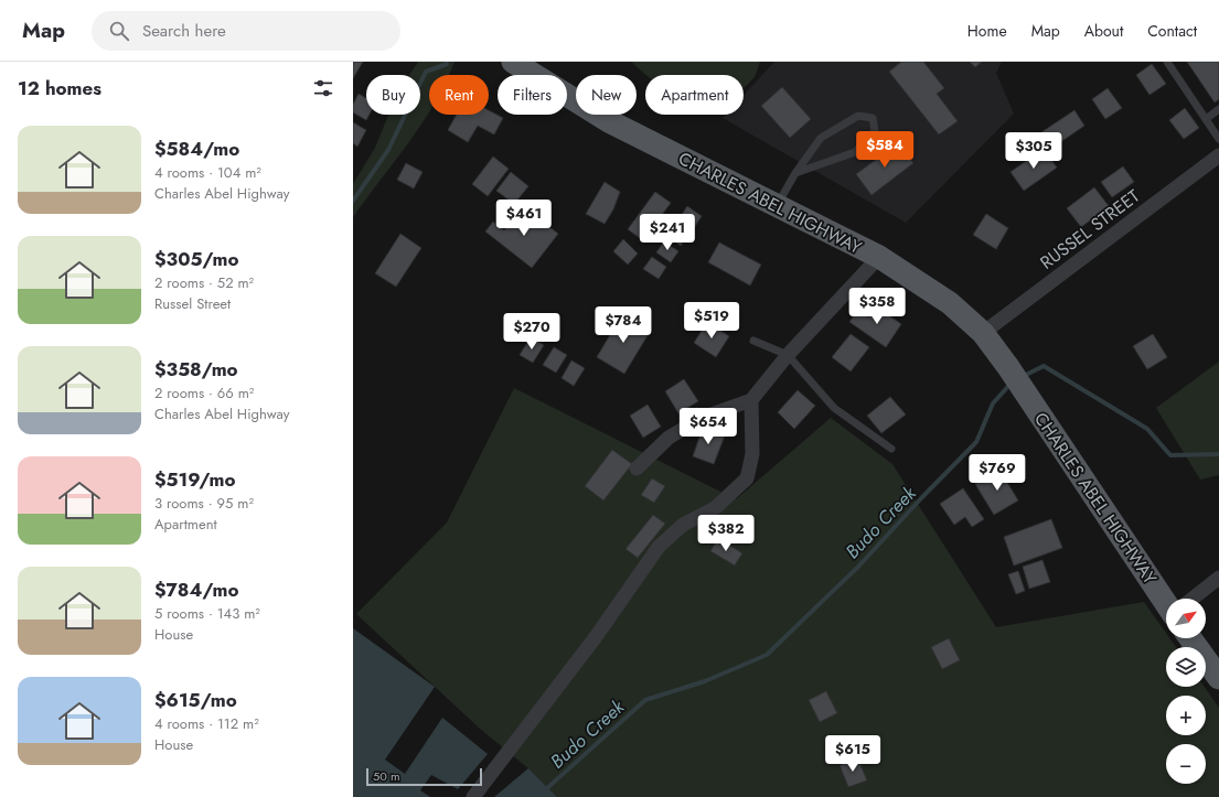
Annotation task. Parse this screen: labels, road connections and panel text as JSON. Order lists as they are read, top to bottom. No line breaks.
{"streets":{"main road":["CHARLES ABEL HIGHWAY"],"street":["RUSSEL STREET"]},"crossings":[["CHARLES ABEL HIGHWAY","RUSSEL STREET"]],"water":["Budo Creek"],"scale_bar":"50 m","north":"top right","page":{"header":"Map","search":"Search here","nav":["Home","Map","About","Contact"],"heading":"12 homes","chip":["Buy","Rent","Filters","New","Apartment"],"list":[{"name":"$584/mo","note":"4 rooms · 104 m² · Charles Abel Highway"},{"name":"$305/mo","note":"2 rooms · 52 m² · Russel Street"},{"name":"$358/mo","note":"2 rooms · 66 m² · Charles Abel Highway"},{"name":"$519/mo","note":"3 rooms · 95 m² · Apartment"},{"name":"$784/mo","note":"5 rooms · 143 m² · House"},{"name":"$615/mo","note":"4 rooms · 112 m² · House"}],"price":["$584","$305","$461","$241","$358","$519","$784","$270","$654","$769","$382","$615"],"map_buttons":["+","−"],"scale":"50 m"}}
